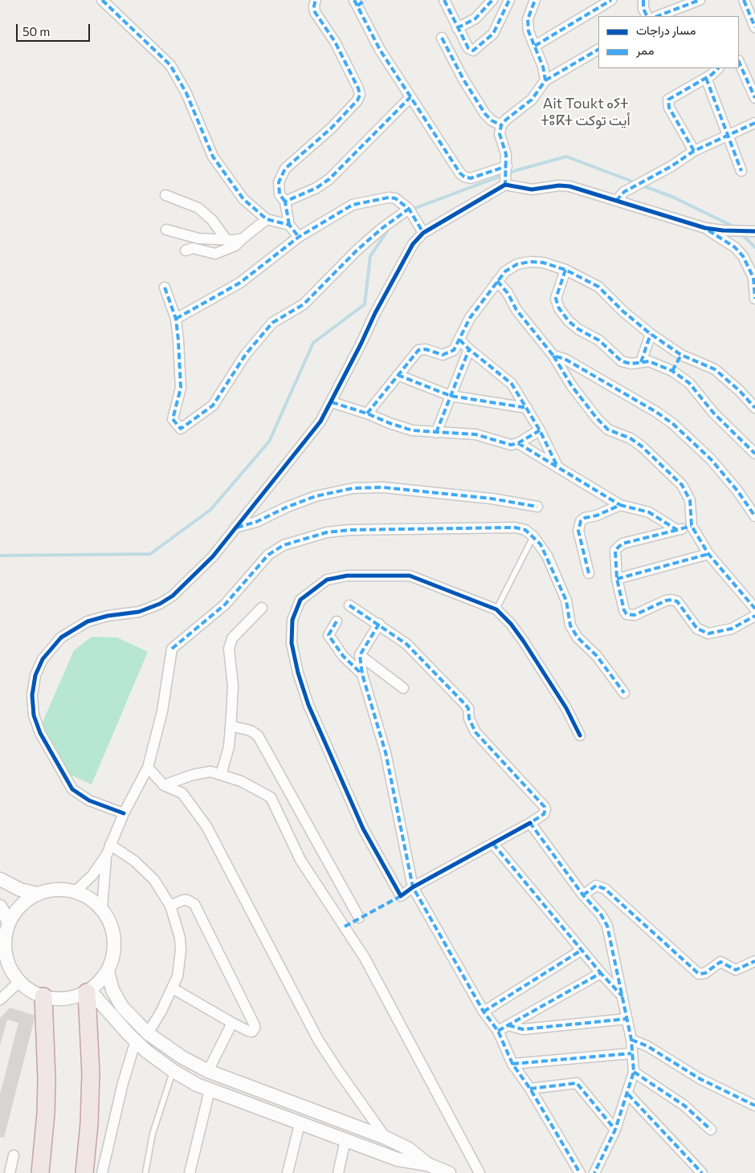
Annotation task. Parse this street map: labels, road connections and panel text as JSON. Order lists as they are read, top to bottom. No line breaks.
{"districts":["Ait Toukt ⴰⵢⵜ ⵜⵓⴽⵜ أيت توكت"],"legend":["مسار دراجات","ممر"],"scale_bar":"50 m"}
